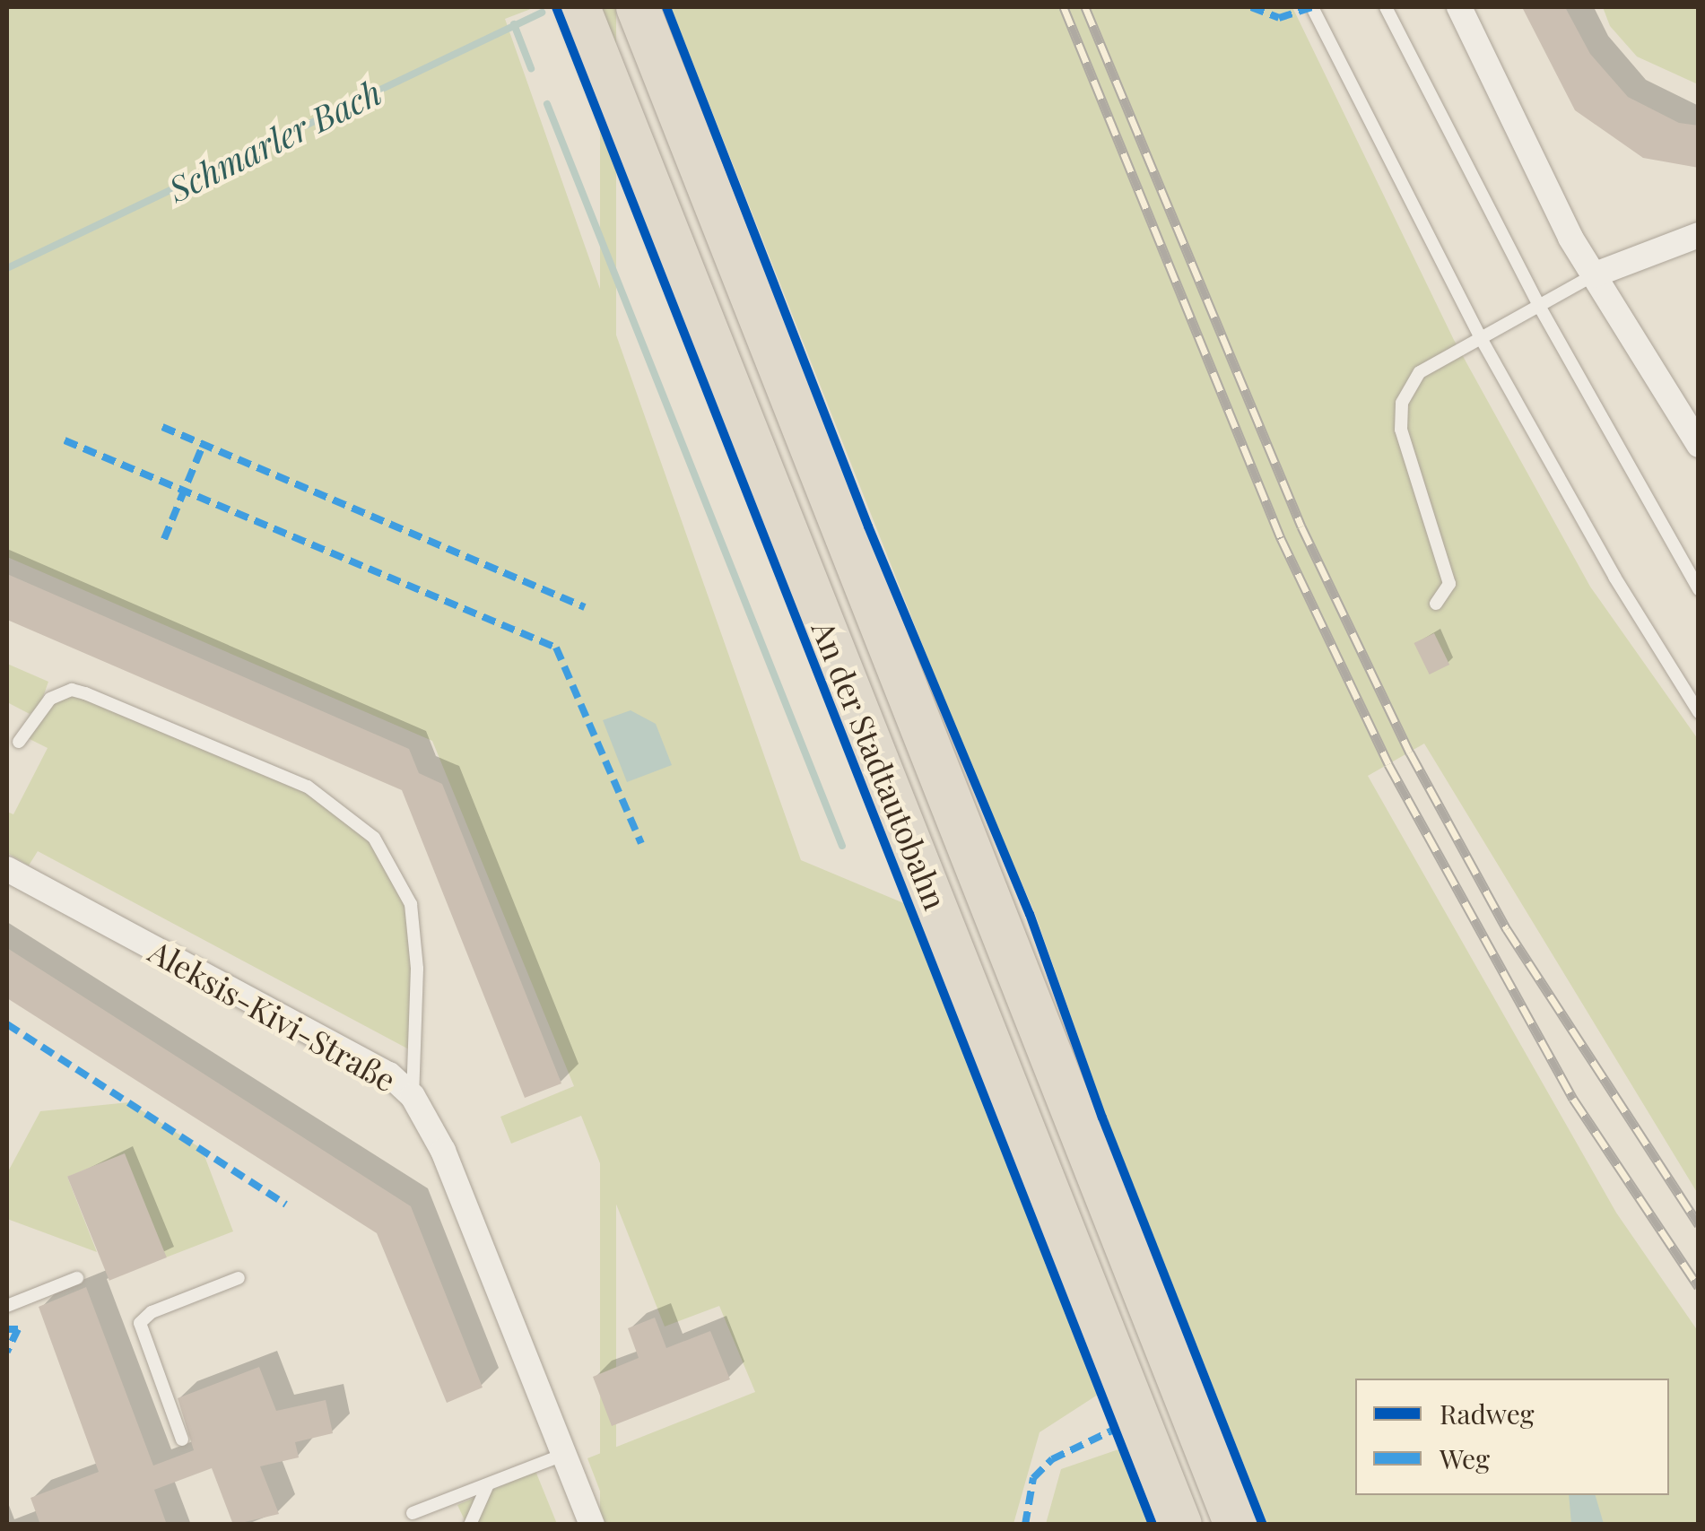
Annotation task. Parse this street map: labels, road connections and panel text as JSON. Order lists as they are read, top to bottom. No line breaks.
{"streets":{"highway":["An der Stadtautobahn"],"street":["Aleksis-Kivi-Straße"]},"water":["Schmarler Bach"],"legend":["Radweg","Weg"]}
